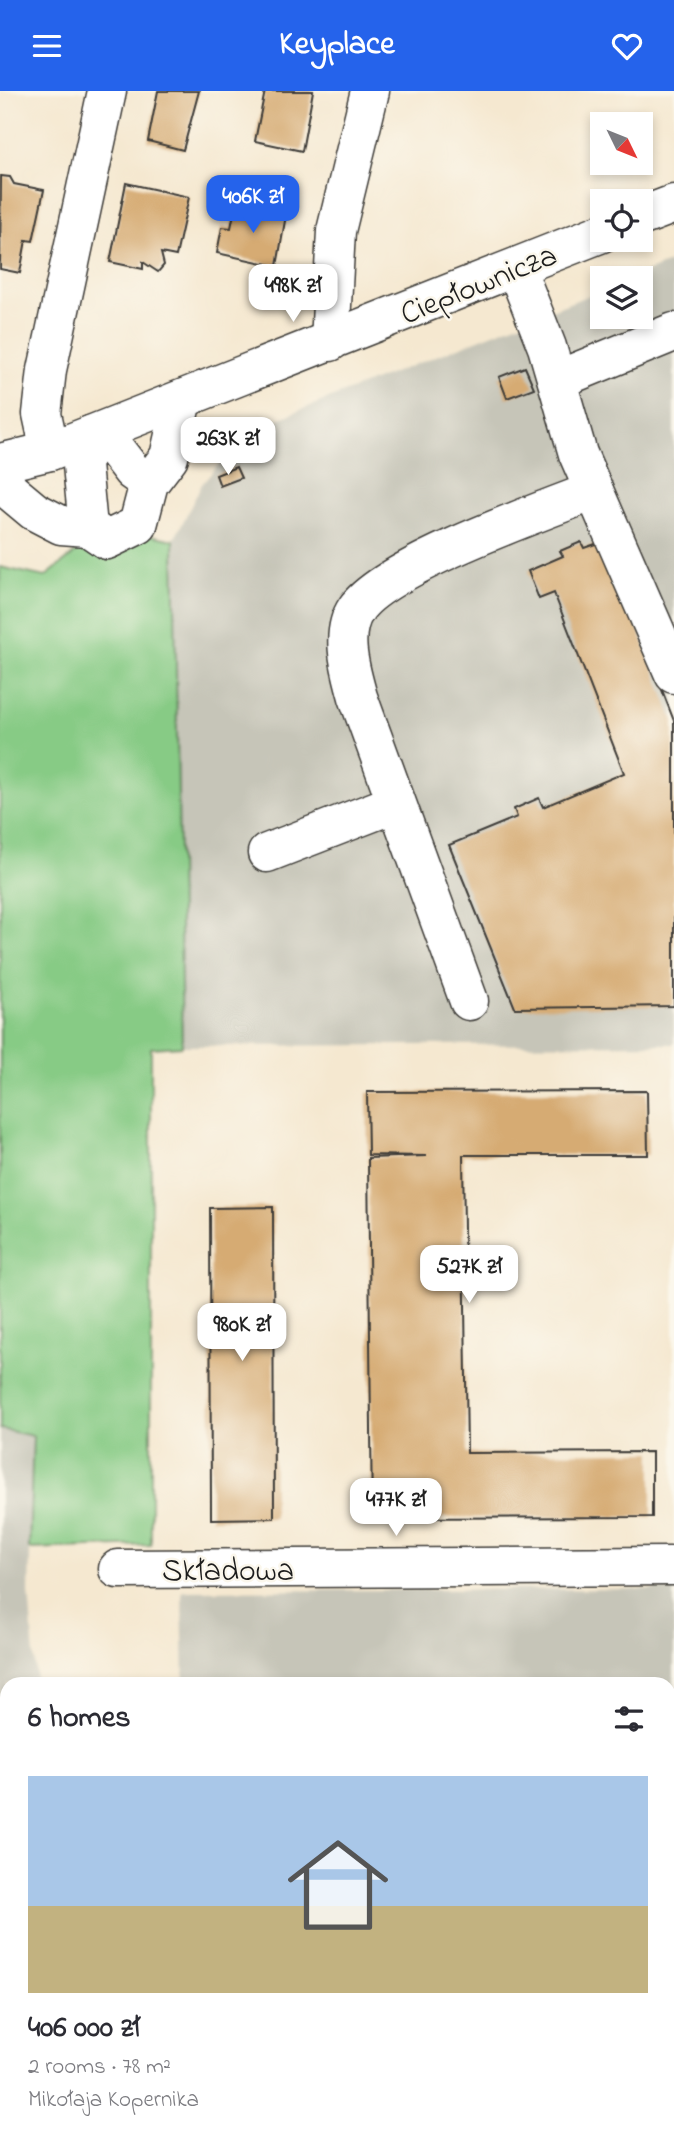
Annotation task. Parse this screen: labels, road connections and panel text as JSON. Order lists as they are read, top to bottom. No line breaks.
{"streets":{"street":["Ciepłownicza","Składowa"]},"north":"bottom right","page":{"header":"Keyplace","price":["406K zł","498K zł","263K zł","527K zł","980K zł","477K zł"],"heading":"6 homes","list":[{"name":"406 000 zł","note":"2 rooms · 78 m² · Mikołaja Kopernika"}]}}
